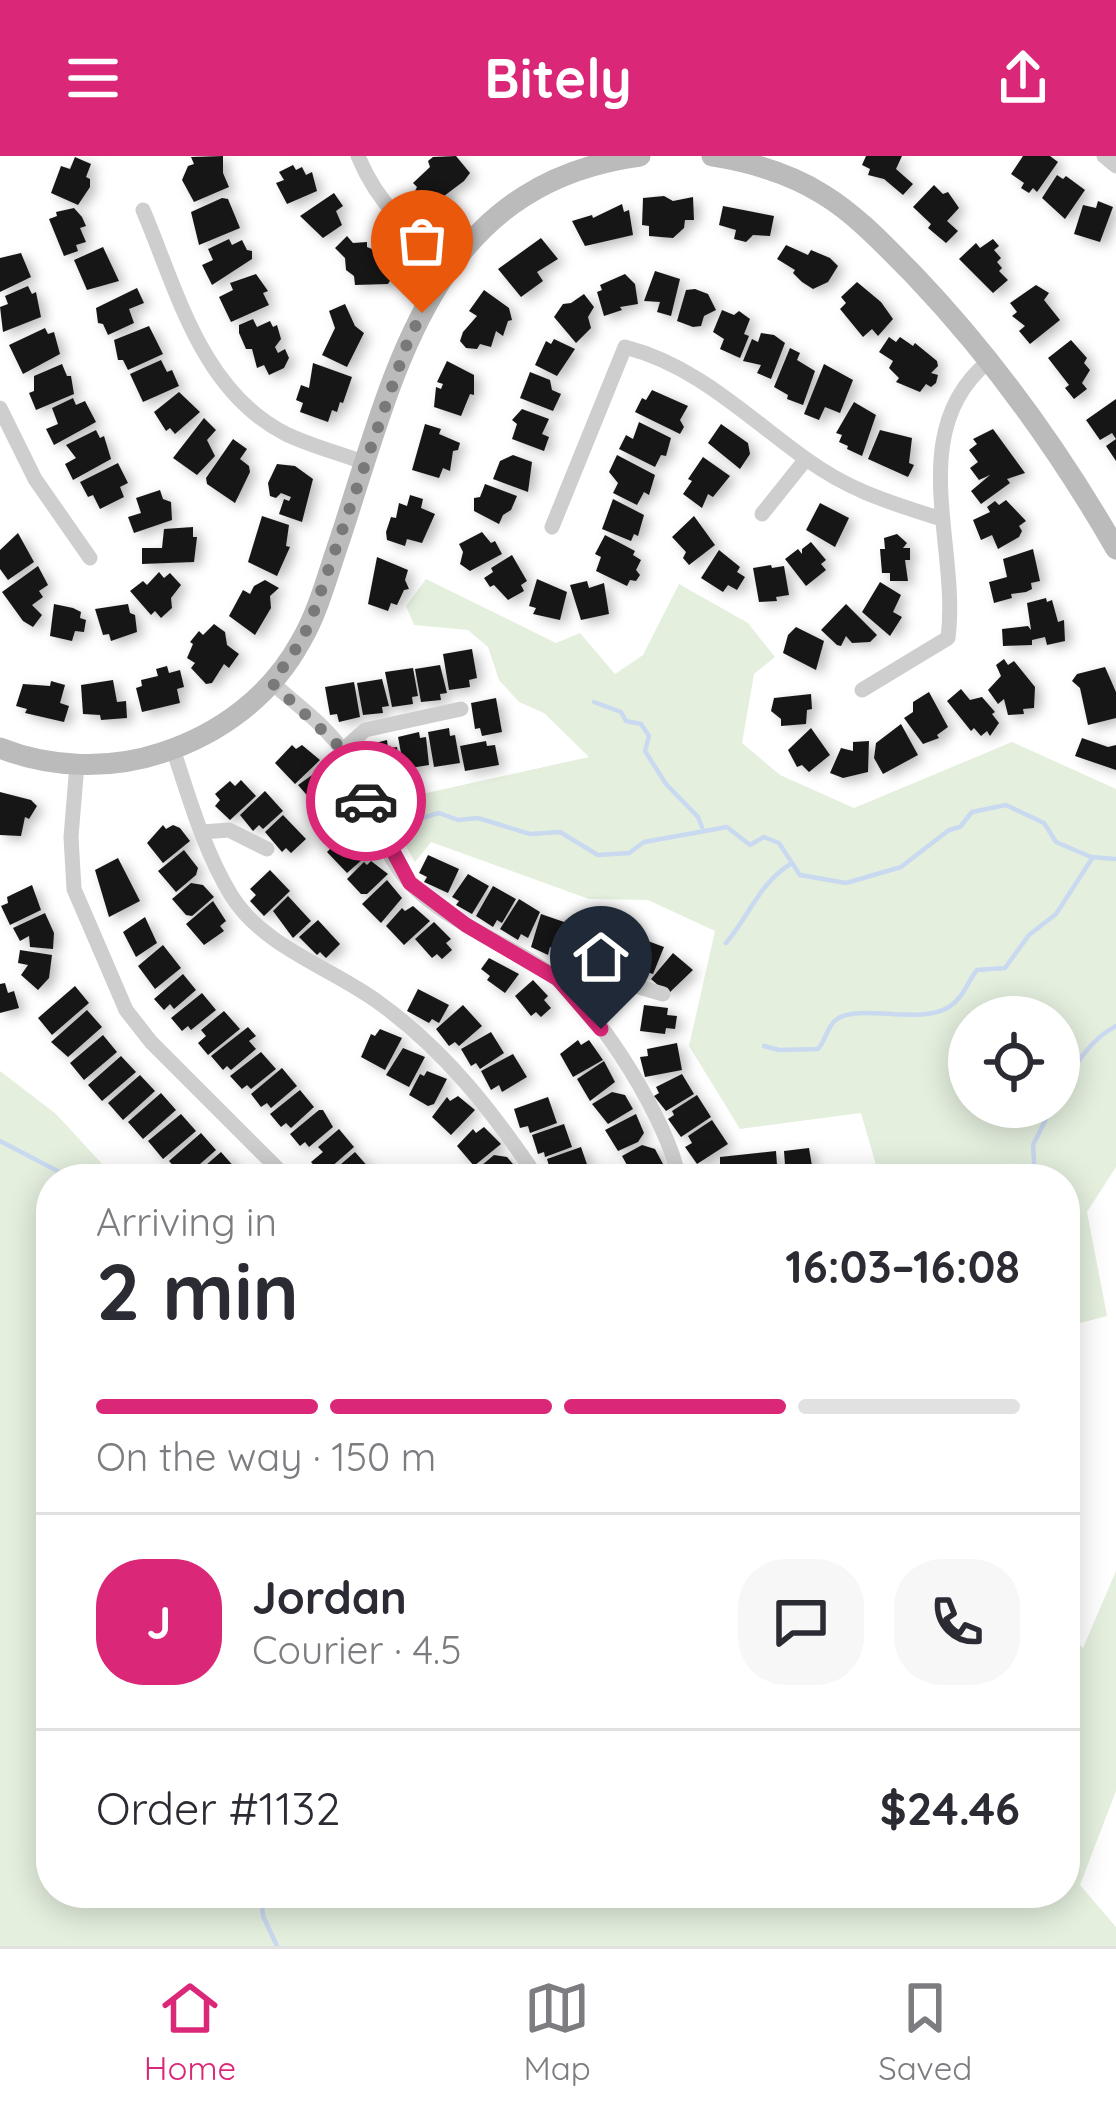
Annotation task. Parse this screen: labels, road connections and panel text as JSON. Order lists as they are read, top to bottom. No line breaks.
{"page":{"header":"Bitely","heading":["2 min","Arriving in","16:03–16:08"],"panel":["Jordan","Courier · 4.5","Order #1132","$24.46"],"bar":"On the way · 150 m","round":"J","tabs":["Home","Map","Saved"]}}
